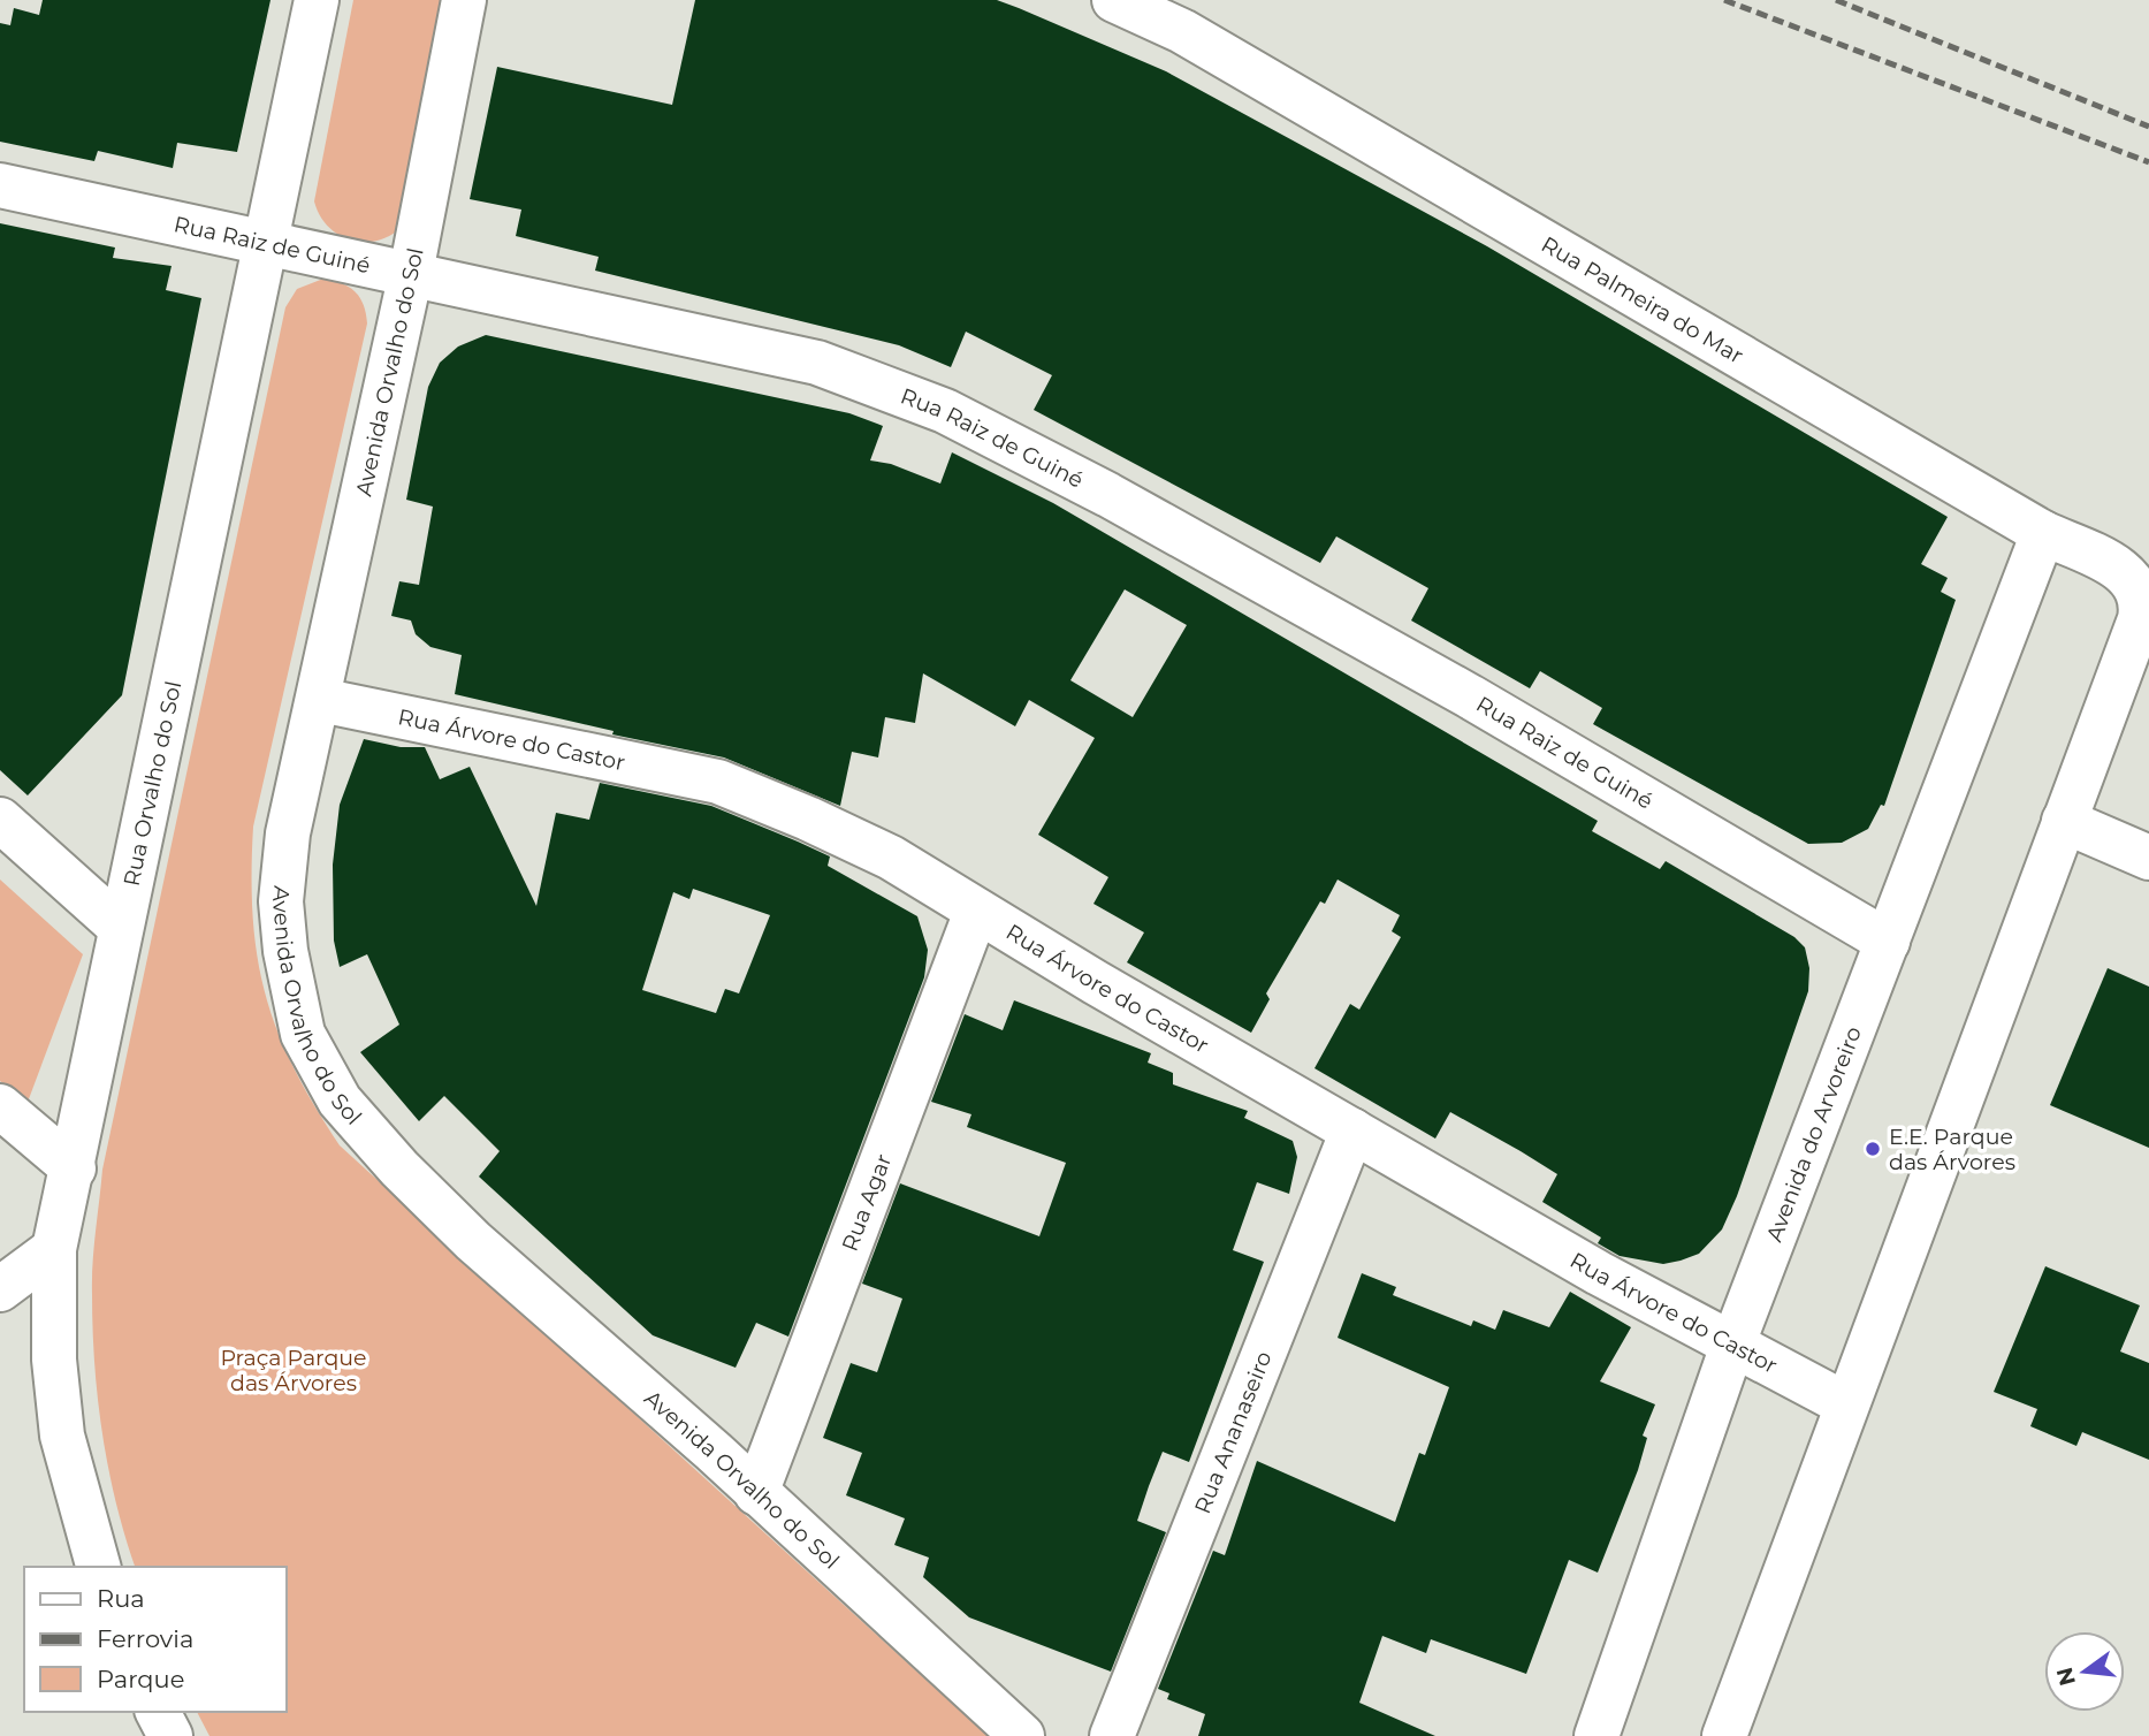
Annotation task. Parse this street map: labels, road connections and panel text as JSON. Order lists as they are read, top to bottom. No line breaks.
{"streets":{"street":["Rua Raiz de Guiné","Rua Palmeira do Mar","Avenida Orvalho do Sol","Rua Árvore do Castor","Rua Orvalho do Sol","Avenida do Arvoreiro","Rua Agar","Rua Ananaseiro"]},"crossings":[["Rua Raiz de Guiné","Avenida Orvalho do Sol"],["Rua Raiz de Guiné","Rua Orvalho do Sol"],["Rua Raiz de Guiné","Avenida do Arvoreiro"],["Rua Palmeira do Mar","Avenida do Arvoreiro"],["Avenida Orvalho do Sol","Rua Árvore do Castor"],["Avenida Orvalho do Sol","Rua Agar"],["Rua Árvore do Castor","Avenida do Arvoreiro"],["Rua Árvore do Castor","Rua Agar"],["Rua Árvore do Castor","Rua Ananaseiro"]],"parks":["Praça Parque das Árvores"],"places":["E.E. Parque das Árvores"],"legend":["Rua","Ferrovia","Parque"],"north":"left"}
